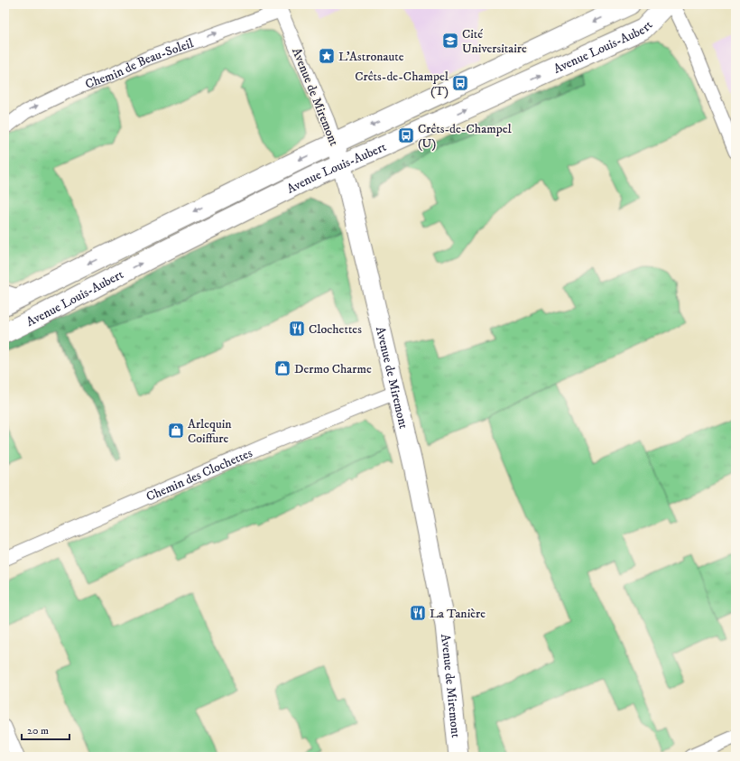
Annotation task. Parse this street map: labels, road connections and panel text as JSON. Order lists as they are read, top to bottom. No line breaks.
{"streets":{"main road":["Avenue Louis-Aubert"],"street":["Chemin de Beau-Soleil","Avenue de Miremont","Chemin des Clochettes"]},"crossings":[["Avenue Louis-Aubert","Avenue de Miremont"],["Chemin de Beau-Soleil","Avenue de Miremont"],["Avenue de Miremont","Chemin des Clochettes"]],"one_way":["Chemin de Beau-Soleil"],"places":{"school or university":["Cité Universitaire"],"place":["L'Astronaute"],"bus stop":["Crêts-de-Champel (T)","Crêts-de-Champel (U)"],"restaurant":["Clochettes","La Tanière"],"shop":["Dermo Charme","Arlequin Coiffure"]},"scale_bar":"20 m"}
